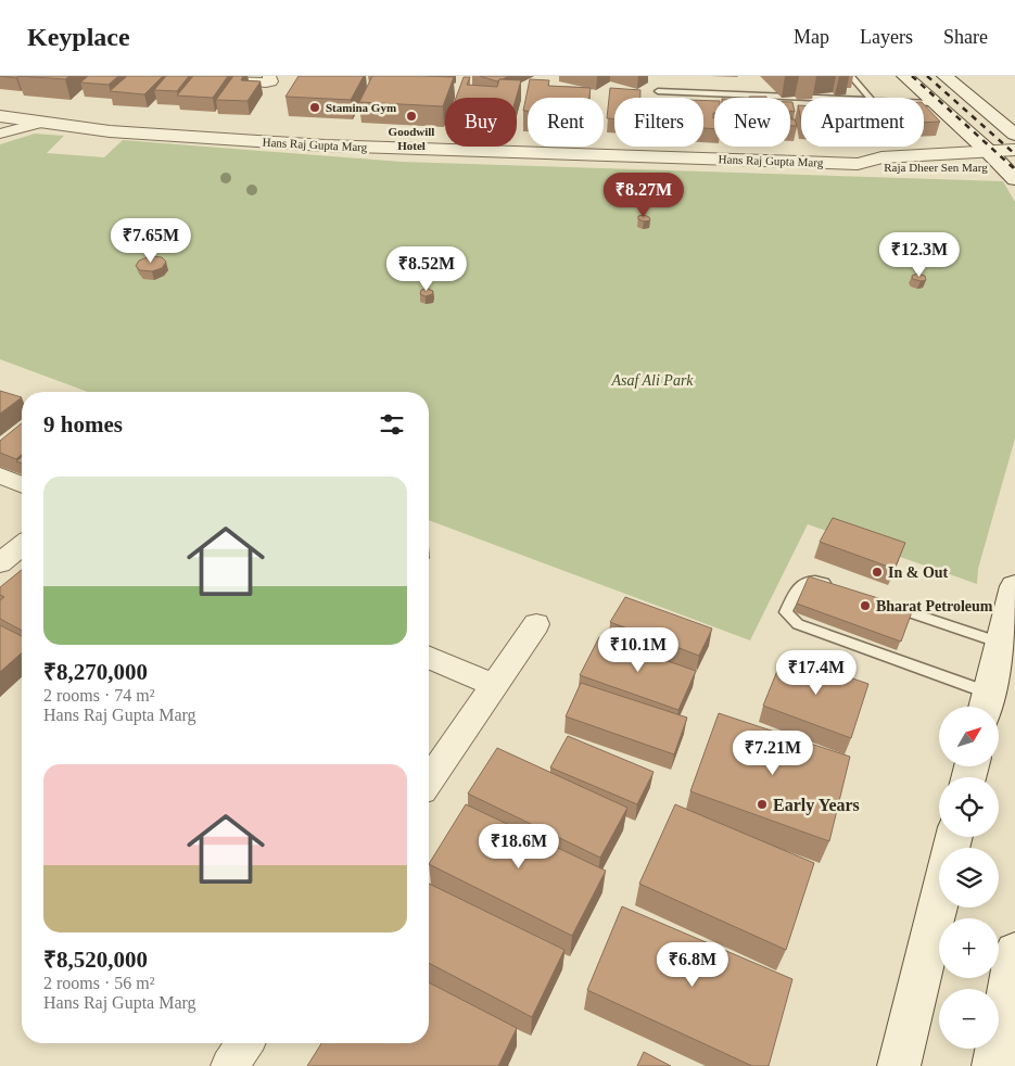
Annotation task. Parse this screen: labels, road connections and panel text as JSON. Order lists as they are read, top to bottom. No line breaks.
{"streets":{"street":["Hans Raj Gupta Marg","Raja Dheer Sen Marg"]},"crossings":[["Hans Raj Gupta Marg","Raja Dheer Sen Marg"]],"parks":["Asaf Ali Park"],"places":["Stamina Gym","Goodwill Hotel","In & Out","Bharat Petroleum","Early Years"],"north":"top right","page":{"header":"Keyplace","nav":["Map","Layers","Share"],"chip":["Buy","Rent","Filters","New","Apartment"],"price":["₹8.27M","₹7.65M","₹12.3M","₹8.52M","₹10.1M","₹17.4M","₹7.21M","₹18.6M","₹6.8M"],"heading":"9 homes","list":[{"name":"₹8,270,000","note":"2 rooms · 74 m² · Hans Raj Gupta Marg"},{"name":"₹8,520,000","note":"2 rooms · 56 m² · Hans Raj Gupta Marg"}],"map_buttons":["+","−"]}}
